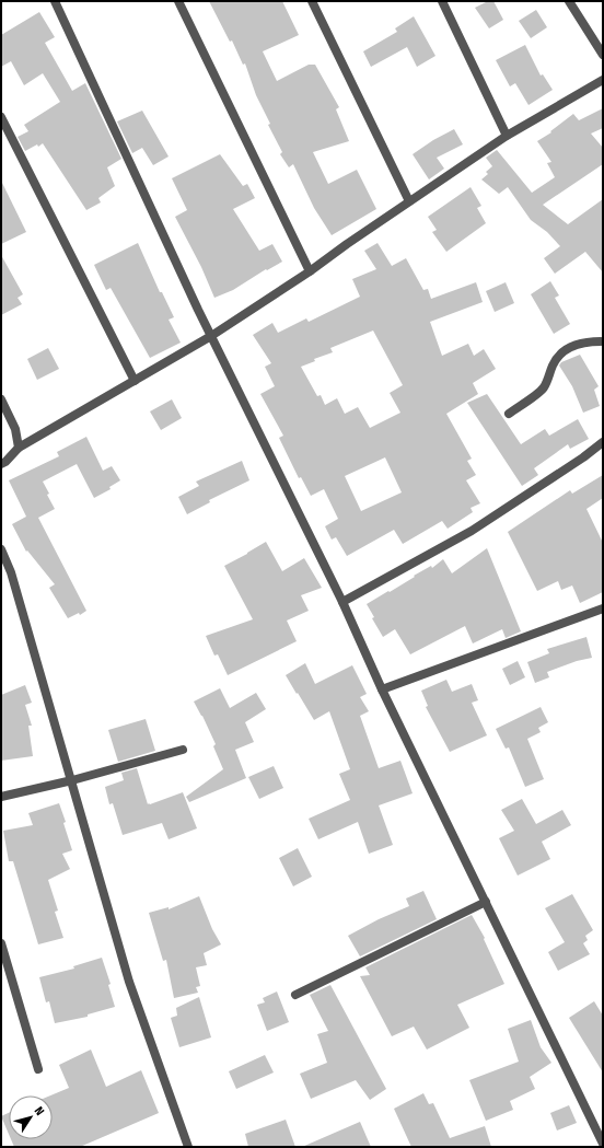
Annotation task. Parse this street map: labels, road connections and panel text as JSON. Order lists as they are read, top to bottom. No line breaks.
{"north":"top right"}
